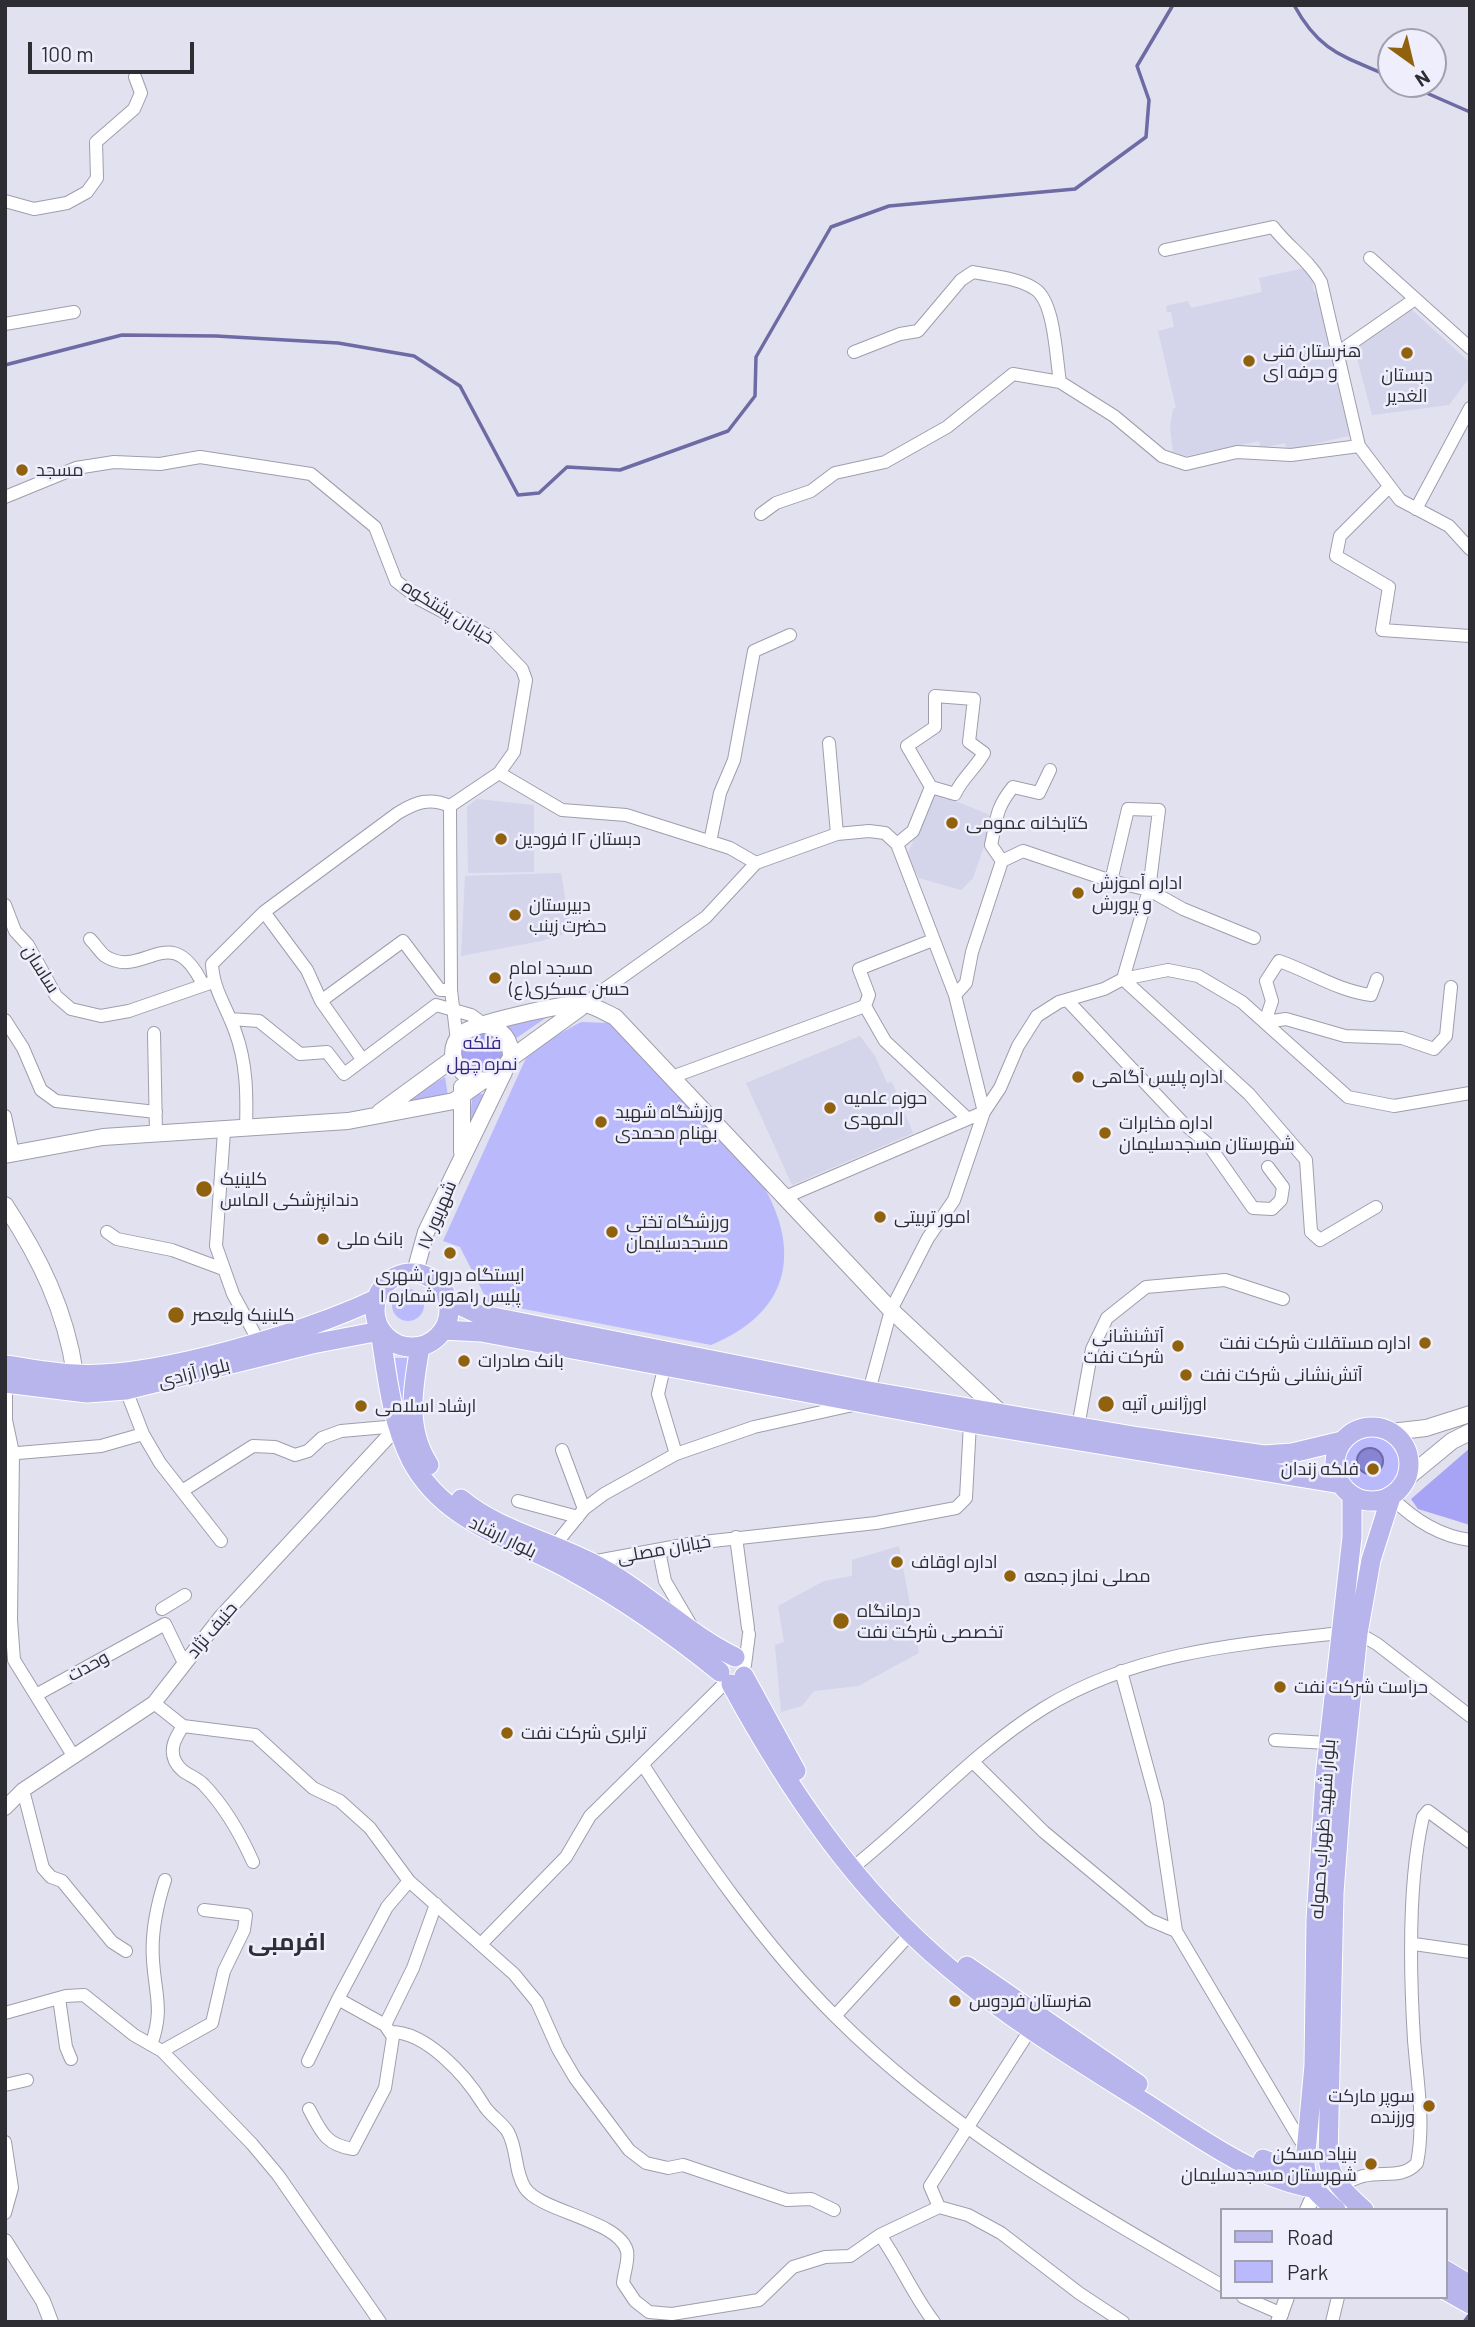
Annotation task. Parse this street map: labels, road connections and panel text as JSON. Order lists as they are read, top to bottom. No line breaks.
{"streets":{"main road":["۱۷ شهریور","بلوار آزادی","بلوار ارشاد","بلوار شهید ظهراب حموله"],"street":["خیابان پشتکوه","ساسان","خیابان مصلی","حنیف نژاد","وحدت"]},"crossings":[["۱۷ شهریور","بلوار آزادی"],["۱۷ شهریور","بلوار ارشاد"],["بلوار آزادی","بلوار ارشاد"],["بلوار ارشاد","خیابان مصلی"],["بلوار ارشاد","حنیف نژاد"],["حنیف نژاد","وحدت"]],"districts":["افرمبی"],"parks":["فلکه نمره چهل"],"places":["دبستان الغدیر","هنرستان فنی و حرفه ای","مسجد","کتابخانه عمومی","دبستان ۱۲ فرودین","اداره آموزش و پرورش","دبیرستان حضرت زینب","مسجد امام حسن عسکری(ع)","اداره پلیس آگاهی","حوزه علمیه المهدی","ورزشگاه شهید بهنام محمدی","اداره مخابرات شهرستان مسجدسلیمان","کلینیک دندانپزشکی الماس","امور تربیتی","ورزشگاه تختی مسجدسلیمان","بانک ملی","ایستگاه درون شهری پلیس راهور شماره ۱","کلینیک ولیعصر","اداره مستقلات شرکت نفت","آتشنشانی شرکت نفت","بانک صادرات","آتش‌نشانی شرکت نفت","اورژانس آتیه","ارشاد اسلامی","فلکه زندان","اداره اوقاف","مصلی نماز جمعه","درمانگاه تخصصی شرکت نفت","حراست شرکت نفت","ترابری شرکت نفت","هنرستان فردوس","سوپر مارکت ورزنده","بنیاد مسکن شهرستان مسجدسلیمان"],"legend":["Road","Park"],"scale_bar":"100 m","north":"bottom right"}
